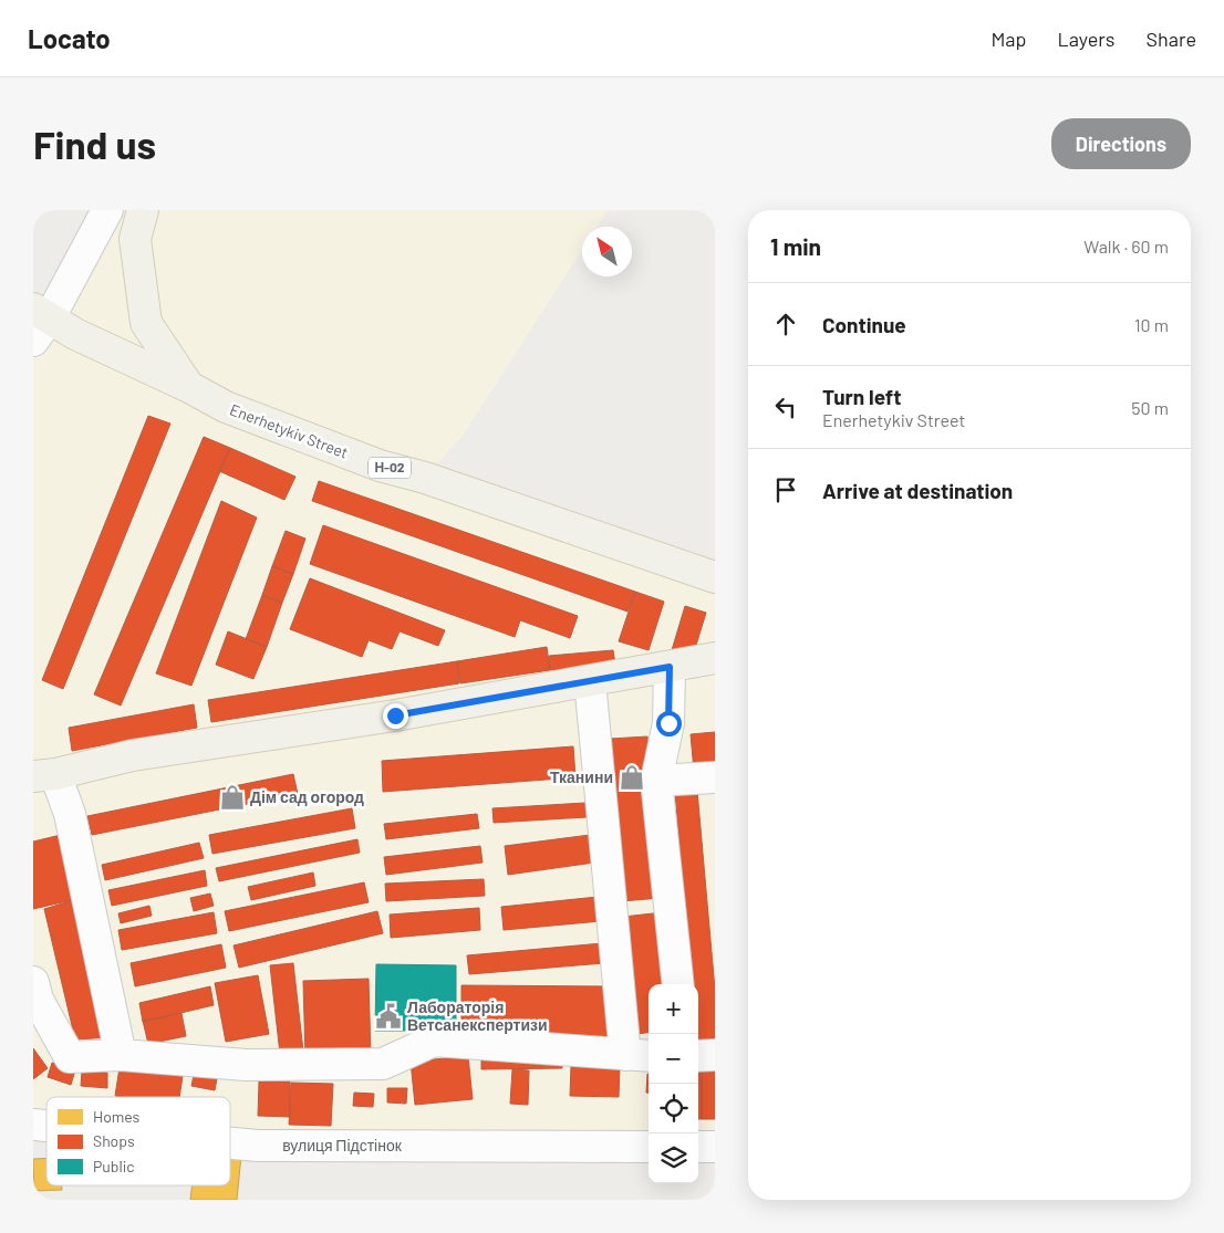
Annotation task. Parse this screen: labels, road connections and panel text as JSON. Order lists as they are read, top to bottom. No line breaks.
{"streets":{"main road":["Enerhetykiv Street","Н-02"],"street":["вулиця Підстінок"]},"places":{"shop":["Тканини","Дім сад огород"],"public building":["Лабораторія Ветсанекспертизи"]},"legend":["Homes","Shops","Public"],"north":"top left","page":{"header":"Locato","nav":["Map","Layers","Share"],"buttons":"Directions","title":"Find us","heading":["1 min","Walk · 60 m"],"list":[["Continue","10 m"],["Turn left","Enerhetykiv Street","50 m"],"Arrive at destination"],"map_buttons":["+","−"]}}
